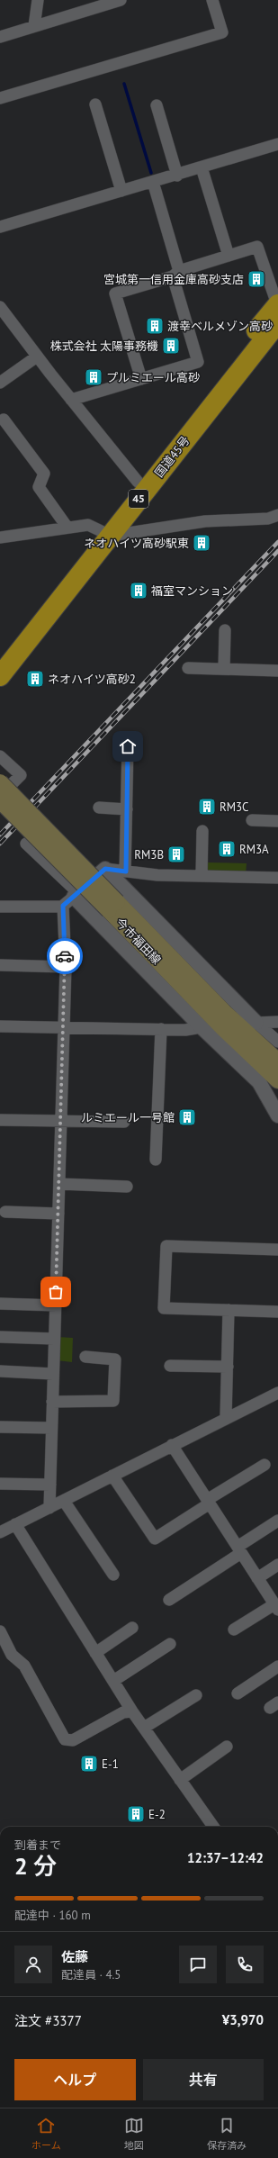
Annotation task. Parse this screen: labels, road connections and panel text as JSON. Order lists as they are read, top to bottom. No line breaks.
{"streets":{"highway":["国道45号","45"],"main road":["今市福田線"]},"places":{"building":["宮城第一信用金庫高砂支店","渡幸ベルメゾン高砂","株式会社 太陽事務機","プルミエール高砂","ネオハイツ高砂駅東","福室マンション","ネオハイツ高砂2","RM3C","RM3A","RM3B","ルミエール一号館","E-1","E-2"]},"page":{"heading":["2 分","到着まで","12:37–12:42"],"panel":["佐藤","配達員 · 4.5","注文 #3377","¥3,970"],"bar":"配達中 · 160 m","buttons":["ヘルプ","共有"],"tabs":["ホーム","地図","保存済み"]}}
